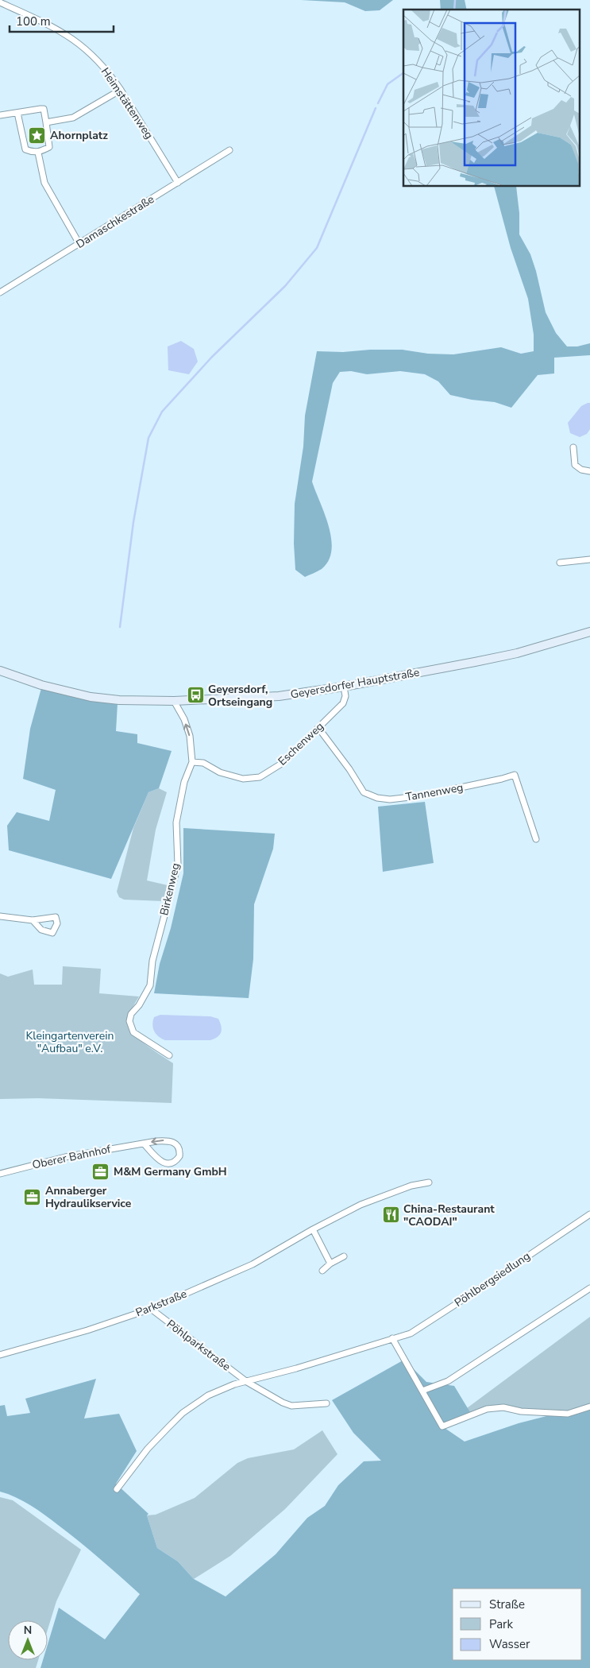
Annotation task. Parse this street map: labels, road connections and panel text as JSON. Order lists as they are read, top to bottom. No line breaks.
{"streets":{"main road":["Geyersdorfer Hauptstraße"],"street":["Heimstättenweg","Damaschkestraße","Eschenweg","Tannenweg","Birkenweg","Oberer Bahnhof","Pöhlbergsiedlung","Parkstraße","Pöhlparkstraße"]},"crossings":[["Heimstättenweg","Damaschkestraße"],["Geyersdorfer Hauptstraße","Eschenweg"],["Geyersdorfer Hauptstraße","Birkenweg"],["Eschenweg","Tannenweg"],["Eschenweg","Birkenweg"],["Pöhlbergsiedlung","Pöhlparkstraße"],["Parkstraße","Pöhlparkstraße"]],"parks":["Kleingartenverein \"Aufbau\" e.V."],"places":{"place":["Ahornplatz"],"bus stop":["Geyersdorf, Ortseingang"],"office":["M&M Germany GmbH","Annaberger Hydraulikservice"],"restaurant":["China-Restaurant \"CAODAI\""]},"legend":["Straße","Park","Wasser"],"scale_bar":"100 m","north":"top"}
